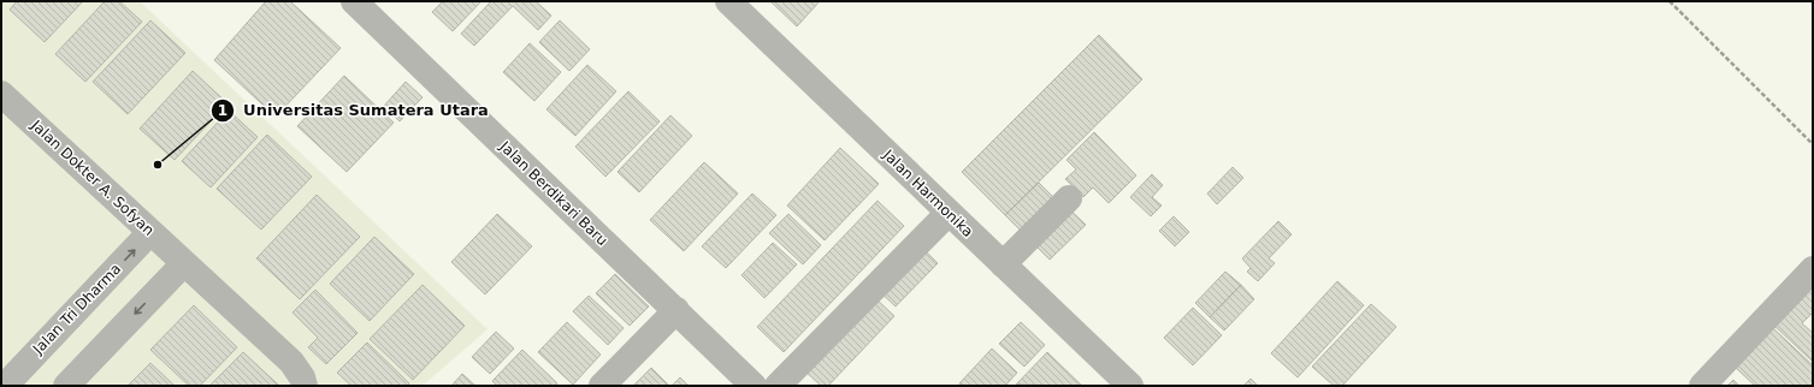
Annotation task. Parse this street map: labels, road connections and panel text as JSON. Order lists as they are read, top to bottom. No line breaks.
{"streets":{"street":["Jalan Dokter A. Sofyan","Jalan Berdikari Baru","Jalan Harmonika","Jalan Tri Dharma"]},"crossings":[["Jalan Dokter A. Sofyan","Jalan Tri Dharma"]],"places":["Universitas Sumatera Utara"]}
